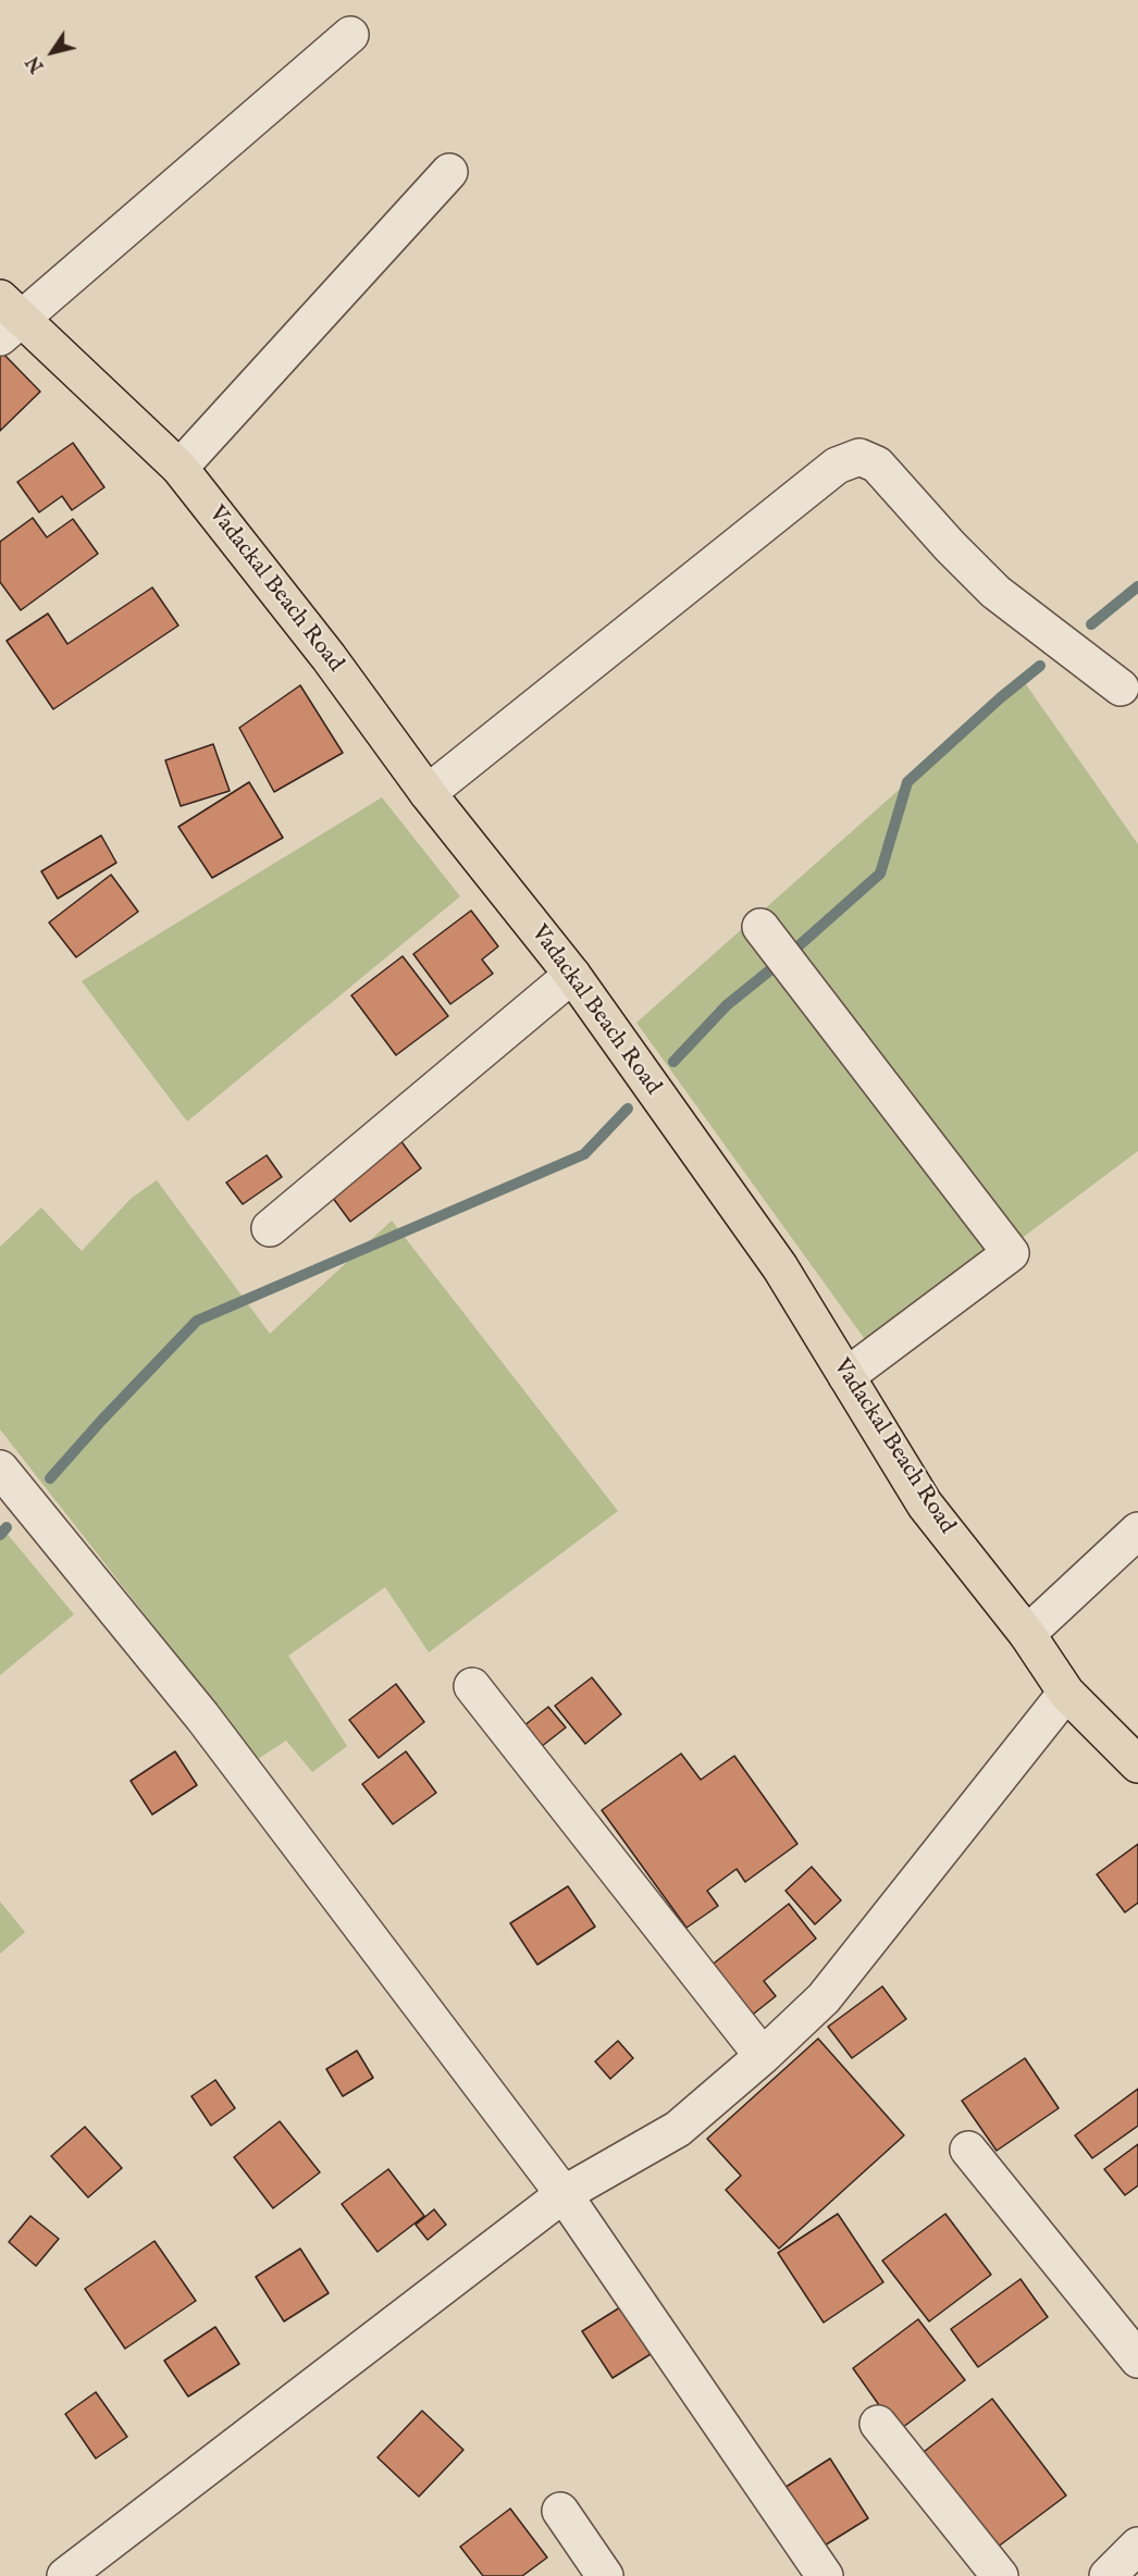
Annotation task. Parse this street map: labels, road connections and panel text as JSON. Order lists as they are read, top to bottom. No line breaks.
{"streets":{"main road":["Vadackal Beach Road"]},"north":"bottom left"}
